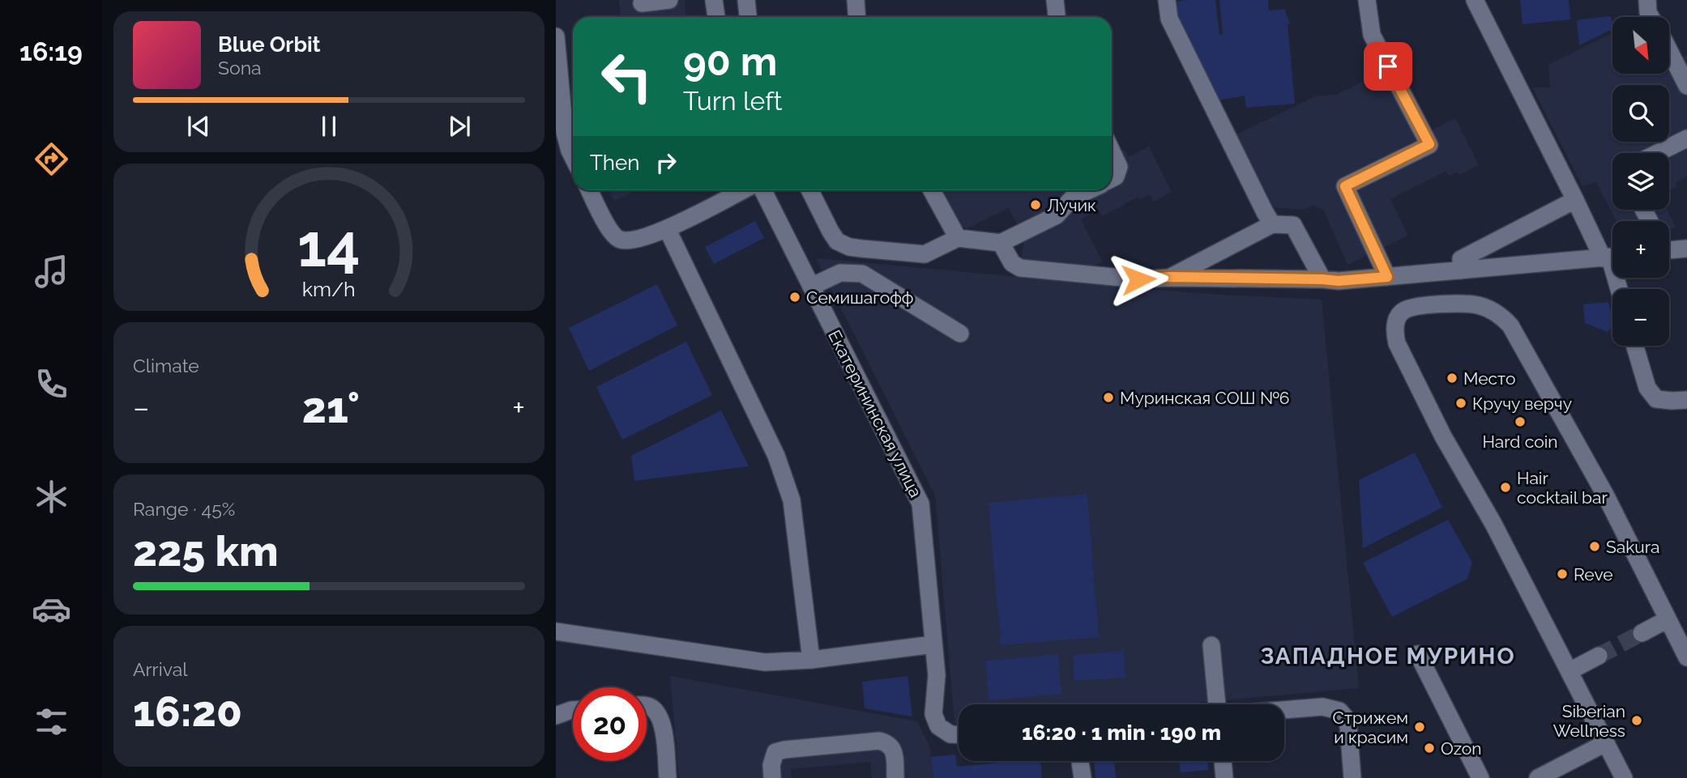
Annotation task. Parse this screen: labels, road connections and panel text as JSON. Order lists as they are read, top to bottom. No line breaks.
{"streets":{"street":["Екатерининская улица"]},"districts":["ЗАПАДНОЕ МУРИНО"],"places":["Лучик","Семишагофф","Место","Муринская СОШ №6","Кручу верчу","Hard coin","Hair cocktail bar","Sakura","Reve","Siberian Wellness","Стрижем и красим","Ozon"],"north":"bottom right","page":{"tabs":"16:19","map_buttons":["+","−"],"turn":["90 m","Turn left"],"song":["Blue Orbit","Sona"],"then":"Then","tile":["Climate",["Range · 45%","225 km"],["Arrival","16:20"]],"heat":["−","21°","+"],"limit":"20","trip":"16:20 · 1 min · 190 m","gauge":["14","km/h"]}}
